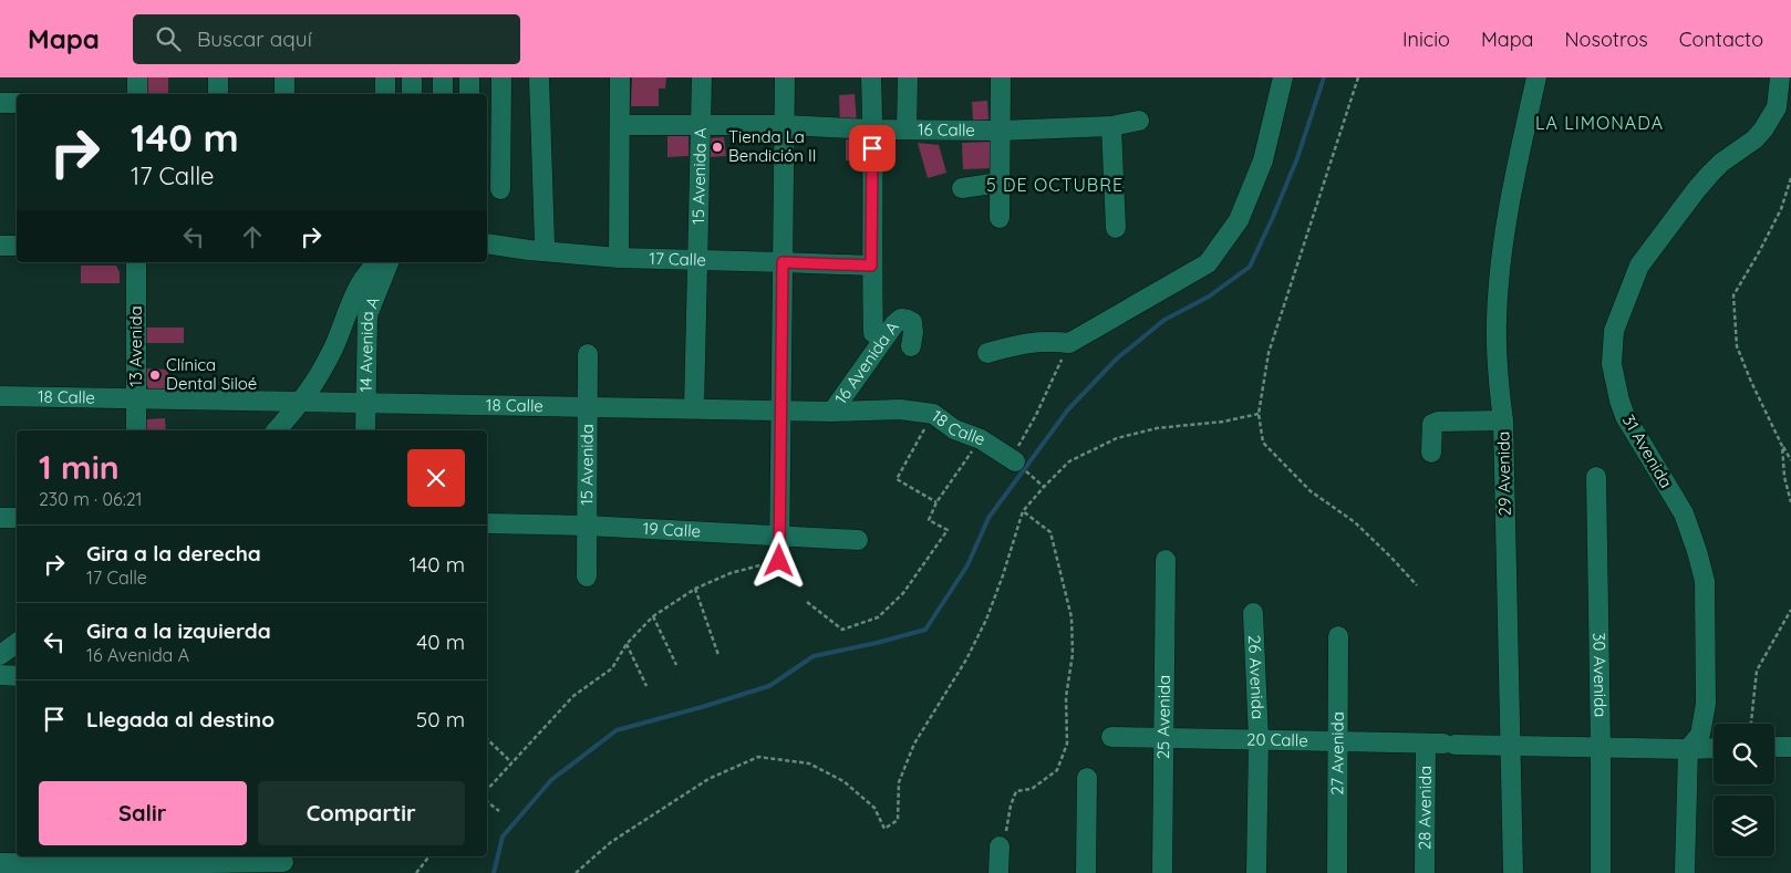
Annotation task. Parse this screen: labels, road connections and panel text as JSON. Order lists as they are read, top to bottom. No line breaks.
{"streets":{"street":["16 Calle","15 Avenida A","17 Calle","14 Avenida A","13 Avenida","16 Avenida A","18 Calle","31 Avenida","15 Avenida","29 Avenida","19 Calle","30 Avenida","26 Avenida","25 Avenida","20 Calle","27 Avenida","28 Avenida"]},"crossings":[["16 Calle","15 Avenida A"],["16 Calle","16 Avenida A"],["15 Avenida A","17 Calle"],["15 Avenida A","18 Calle"],["17 Calle","16 Avenida A"],["14 Avenida A","18 Calle"],["13 Avenida","18 Calle"],["16 Avenida A","18 Calle"],["18 Calle","15 Avenida"],["31 Avenida","20 Calle"],["15 Avenida","19 Calle"],["29 Avenida","20 Calle"],["30 Avenida","20 Calle"],["26 Avenida","20 Calle"],["25 Avenida","20 Calle"],["20 Calle","27 Avenida"],["20 Calle","28 Avenida"]],"districts":["LA LIMONADA","5 DE OCTUBRE"],"places":["Tienda La Bendición II","Clínica Dental Siloé"],"page":{"header":"Mapa","search":"Buscar aquí","nav":["Inicio","Mapa","Nosotros","Contacto"],"turn":["140 m","17 Calle"],"heading":["1 min","230 m · 06:21"],"list":[{"name":"Gira a la derecha","note":"17 Calle","value":"140 m"},{"name":"Gira a la izquierda","note":"16 Avenida A","value":"40 m"},{"name":"Llegada al destino","value":"50 m"}],"buttons":["Salir","Compartir"]}}
